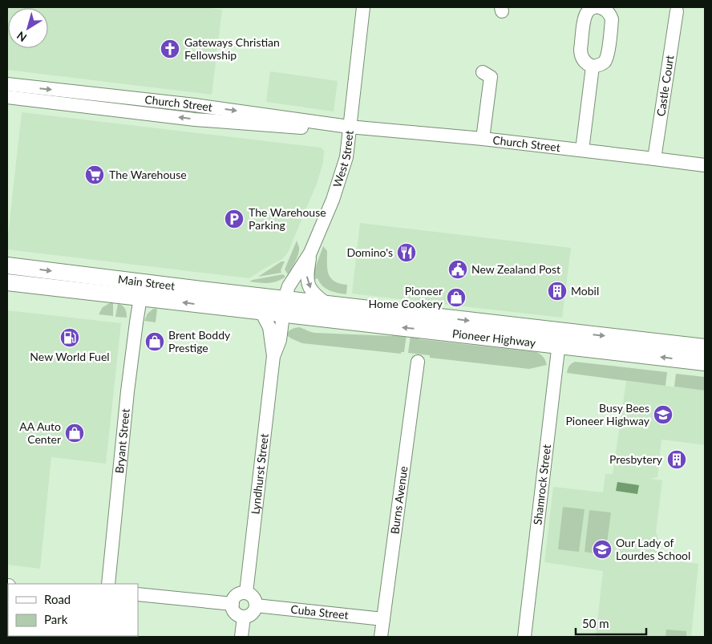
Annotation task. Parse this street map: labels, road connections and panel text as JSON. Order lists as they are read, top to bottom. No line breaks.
{"streets":{"main road":["Main Street","Pioneer Highway"],"street":["Castle Court","Church Street","West Street","Bryant Street","Lyndhurst Street","Shamrock Street","Burns Avenue","Cuba Street"]},"crossings":[["Castle Court","Church Street"],["Church Street","West Street"],["West Street","Main Street"],["West Street","Pioneer Highway"],["West Street","Lyndhurst Street"],["Main Street","Pioneer Highway"],["Main Street","Bryant Street"],["Main Street","Lyndhurst Street"],["Pioneer Highway","Lyndhurst Street"],["Pioneer Highway","Shamrock Street"],["Lyndhurst Street","Cuba Street"],["Burns Avenue","Cuba Street"]],"places":{"church":["Gateways Christian Fellowship"],"supermarket":["The Warehouse"],"parking":["The Warehouse Parking"],"restaurant":["Domino's"],"public building":["New Zealand Post"],"building":["Mobil","Presbytery"],"shop":["Pioneer Home Cookery","Brent Boddy Prestige","AA Auto Center"],"fuel station":["New World Fuel"],"school or university":["Busy Bees Pioneer Highway","Our Lady of Lourdes School"]},"legend":["Road","Park"],"scale_bar":"50 m","north":"bottom left"}
